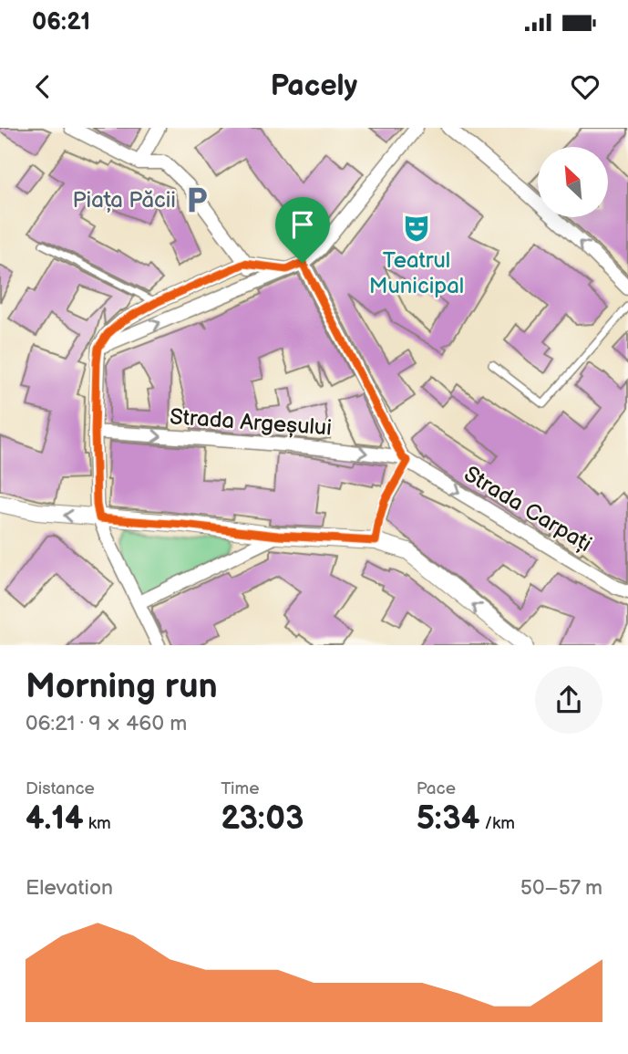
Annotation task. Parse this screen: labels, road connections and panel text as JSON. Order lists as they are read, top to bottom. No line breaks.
{"streets":{"street":["Strada Argeșului","Strada Carpați"]},"crossings":[["Strada Argeșului","Strada Carpați"]],"places":{"parking":["Piața Păcii"],"theatre":["Teatrul Municipal"]},"north":"top left","page":{"status":"06:21","header":"Pacely","heading":["Morning run","06:21 · 9 × 460 m"],"stats":[["Distance","4.14 km"],["Time","23:03"],["Pace","5:34 /km"]],"chart":["Elevation","50–57 m"]}}
